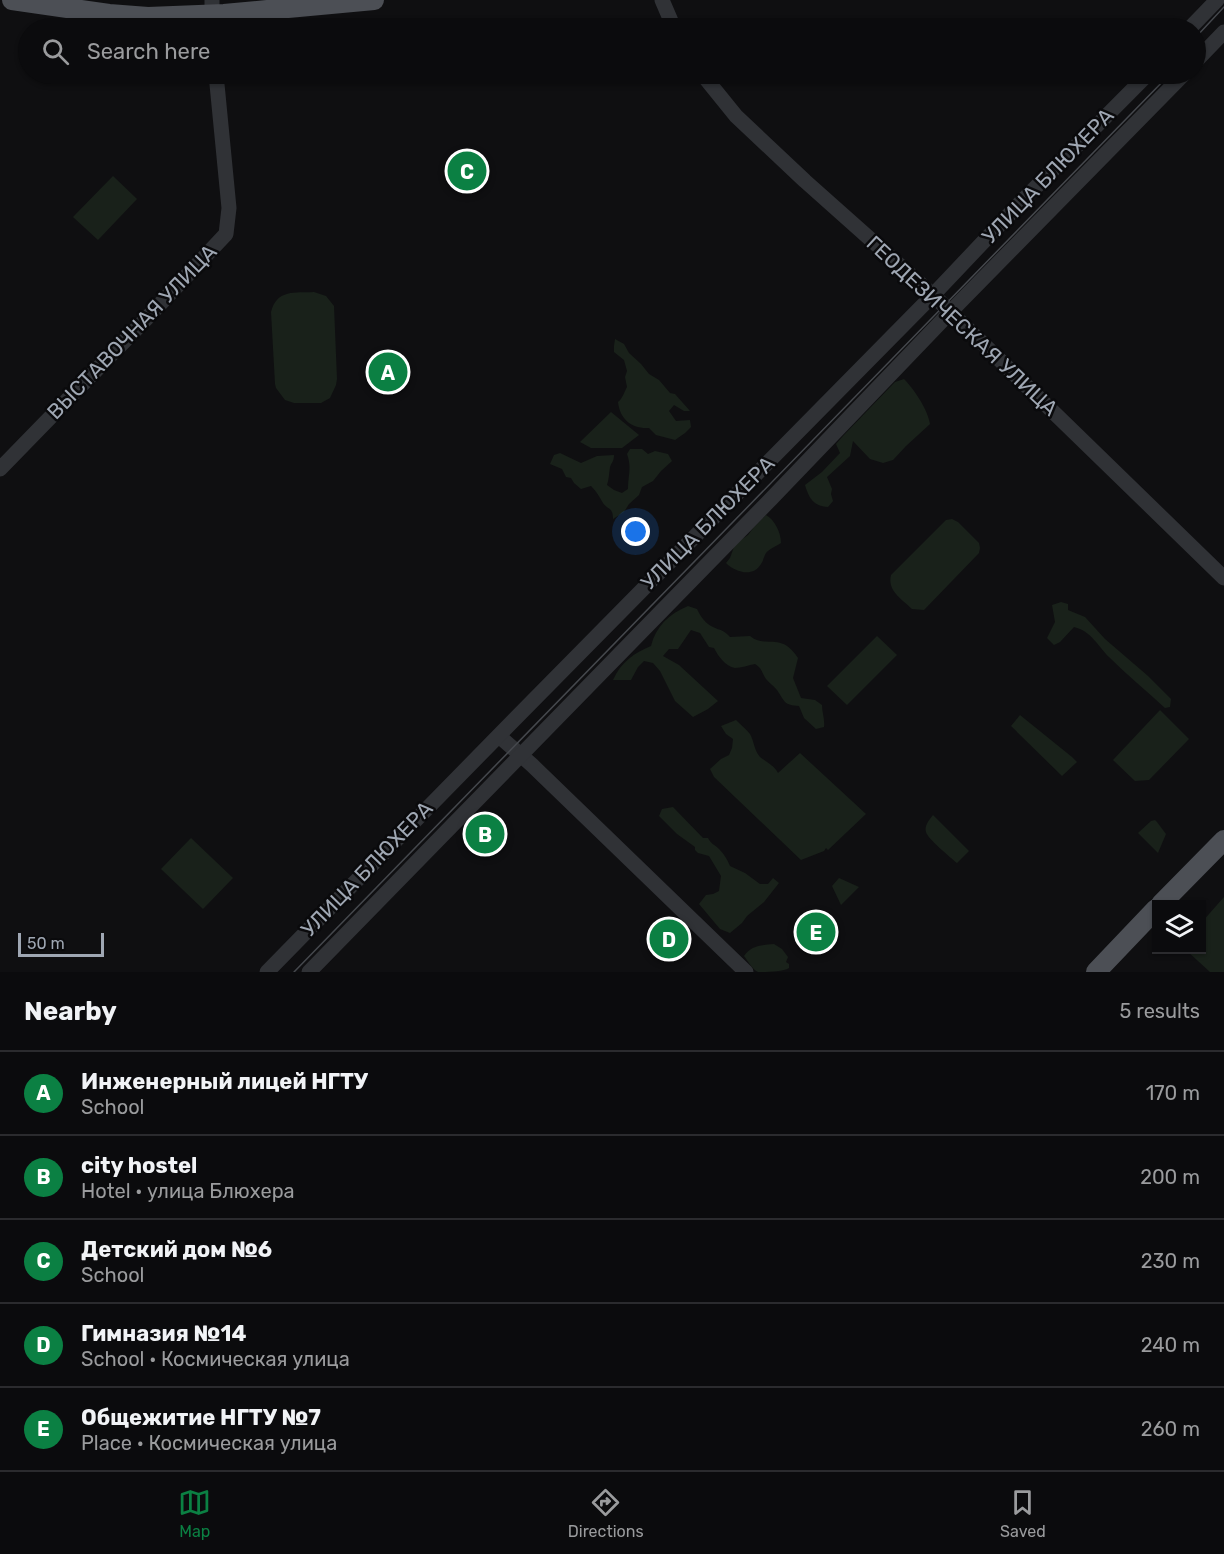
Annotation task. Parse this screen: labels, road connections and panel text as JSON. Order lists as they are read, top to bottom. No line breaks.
{"streets":{"street":["УЛИЦА БЛЮХЕРА","ГЕОДЕЗИЧЕСКАЯ УЛИЦА","ВЫСТАВОЧНАЯ УЛИЦА"]},"crossings":[["УЛИЦА БЛЮХЕРА","ГЕОДЕЗИЧЕСКАЯ УЛИЦА"]],"scale_bar":"50 m","page":{"search":"Search here","pins":["C","A","B","E","D"],"scale":"50 m","heading":["Nearby","5 results"],"list":[{"mark":"A","name":"Инженерный лицей НГТУ","note":"School","value":"170 m"},{"mark":"B","name":"city hostel","note":"Hotel · улица Блюхера","value":"200 m"},{"mark":"C","name":"Детский дом №6","note":"School","value":"230 m"},{"mark":"D","name":"Гимназия №14","note":"School · Космическая улица","value":"240 m"},{"mark":"E","name":"Общежитие НГТУ №7","note":"Place · Космическая улица","value":"260 m"}],"nav":["Map","Directions","Saved"]}}
